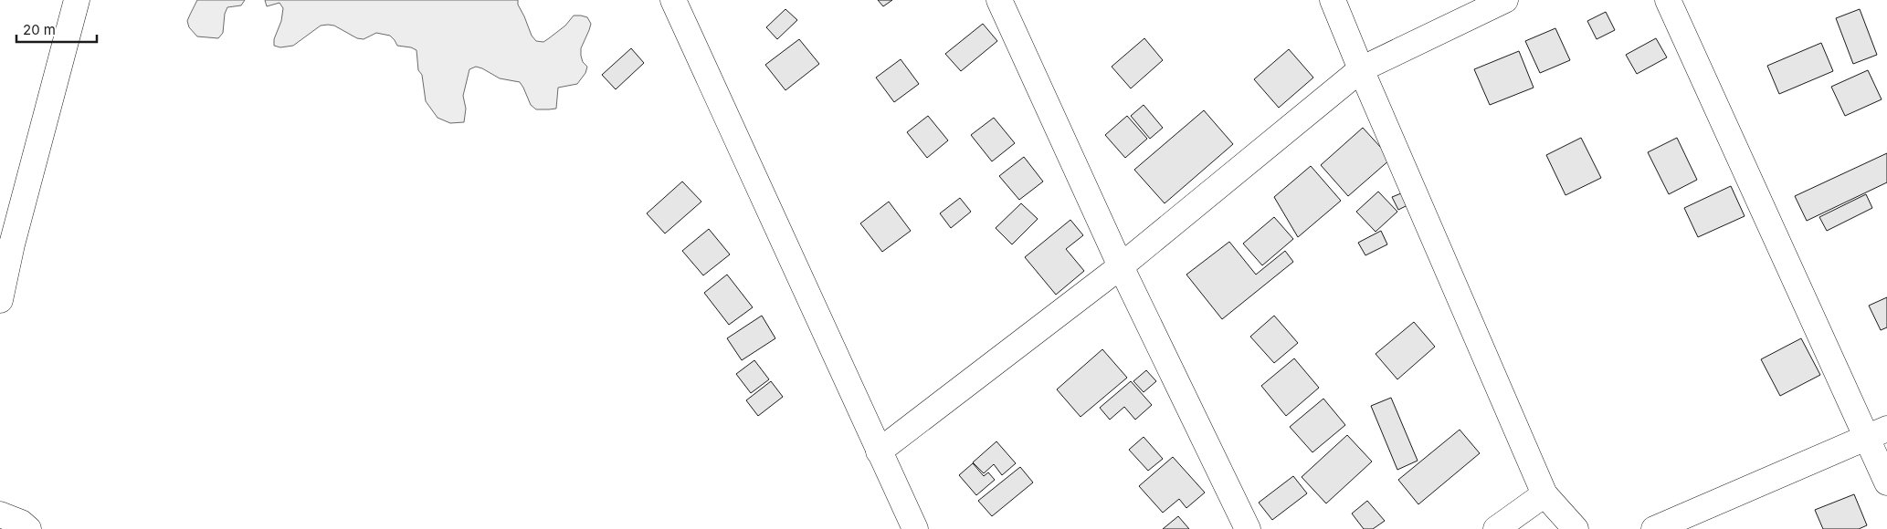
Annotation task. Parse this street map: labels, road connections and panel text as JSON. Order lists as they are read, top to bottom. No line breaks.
{"scale_bar":"20 m"}
